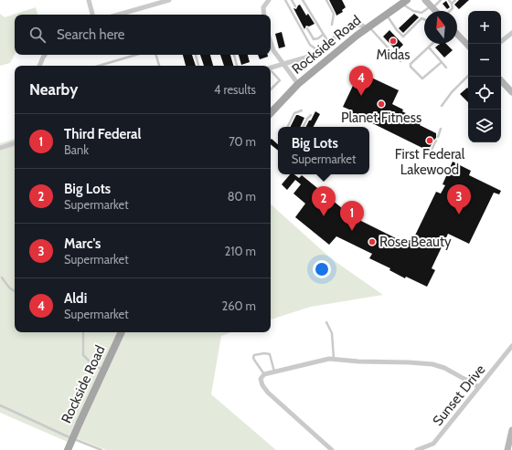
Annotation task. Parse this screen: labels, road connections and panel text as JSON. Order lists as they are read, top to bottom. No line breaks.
{"streets":{"main road":["Rockside Road"],"street":["Sunset Drive"]},"places":["Midas","Planet Fitness","First Federal Lakewood","Rose Beauty"],"north":"top","page":{"map_buttons":["+","−"],"search":"Search here","pins":["4","3","2","1"],"heading":["Nearby","4 results"],"list":[{"mark":"1","name":"Third Federal","note":"Bank","value":"70 m"},{"mark":"2","name":"Big Lots","note":"Supermarket","value":"80 m"},{"mark":"3","name":"Marc's","note":"Supermarket","value":"210 m"},{"mark":"4","name":"Aldi","note":"Supermarket","value":"260 m"}],"popup":["Big Lots","Supermarket"]}}
